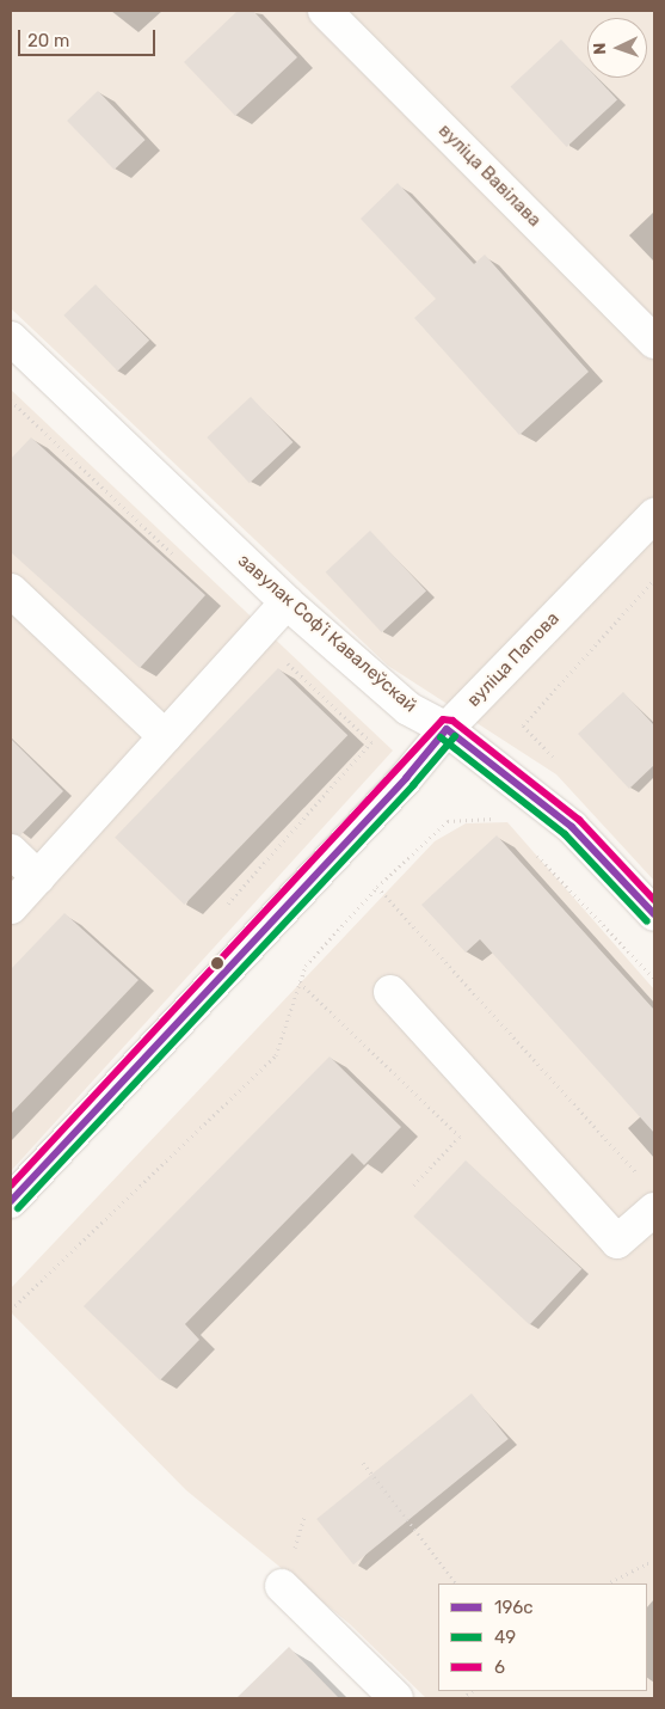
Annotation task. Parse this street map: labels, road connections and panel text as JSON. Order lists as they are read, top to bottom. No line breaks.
{"streets":{"street":["вуліца Вавілава","завулак Софʼі Кавалеўскай","вуліца Папова"]},"crossings":[["завулак Софʼі Кавалеўскай","вуліца Папова"]],"lines":["transit line 6","transit line 196с","transit line 49"],"legend":["196с","49","6"],"scale_bar":"20 m","north":"left"}
